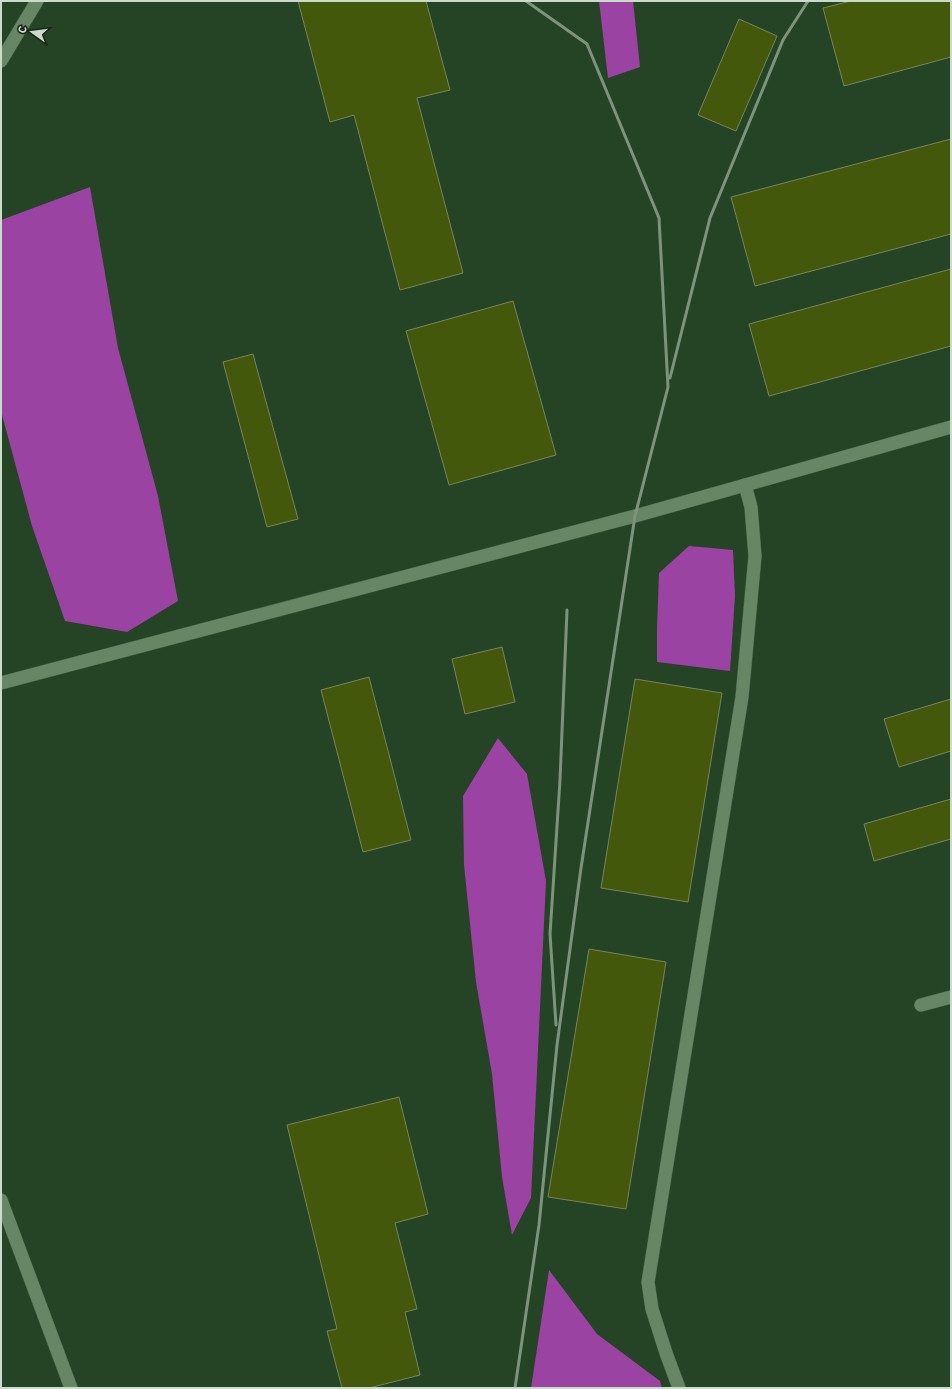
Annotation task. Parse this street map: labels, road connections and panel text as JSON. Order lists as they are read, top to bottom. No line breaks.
{"north":"left"}
